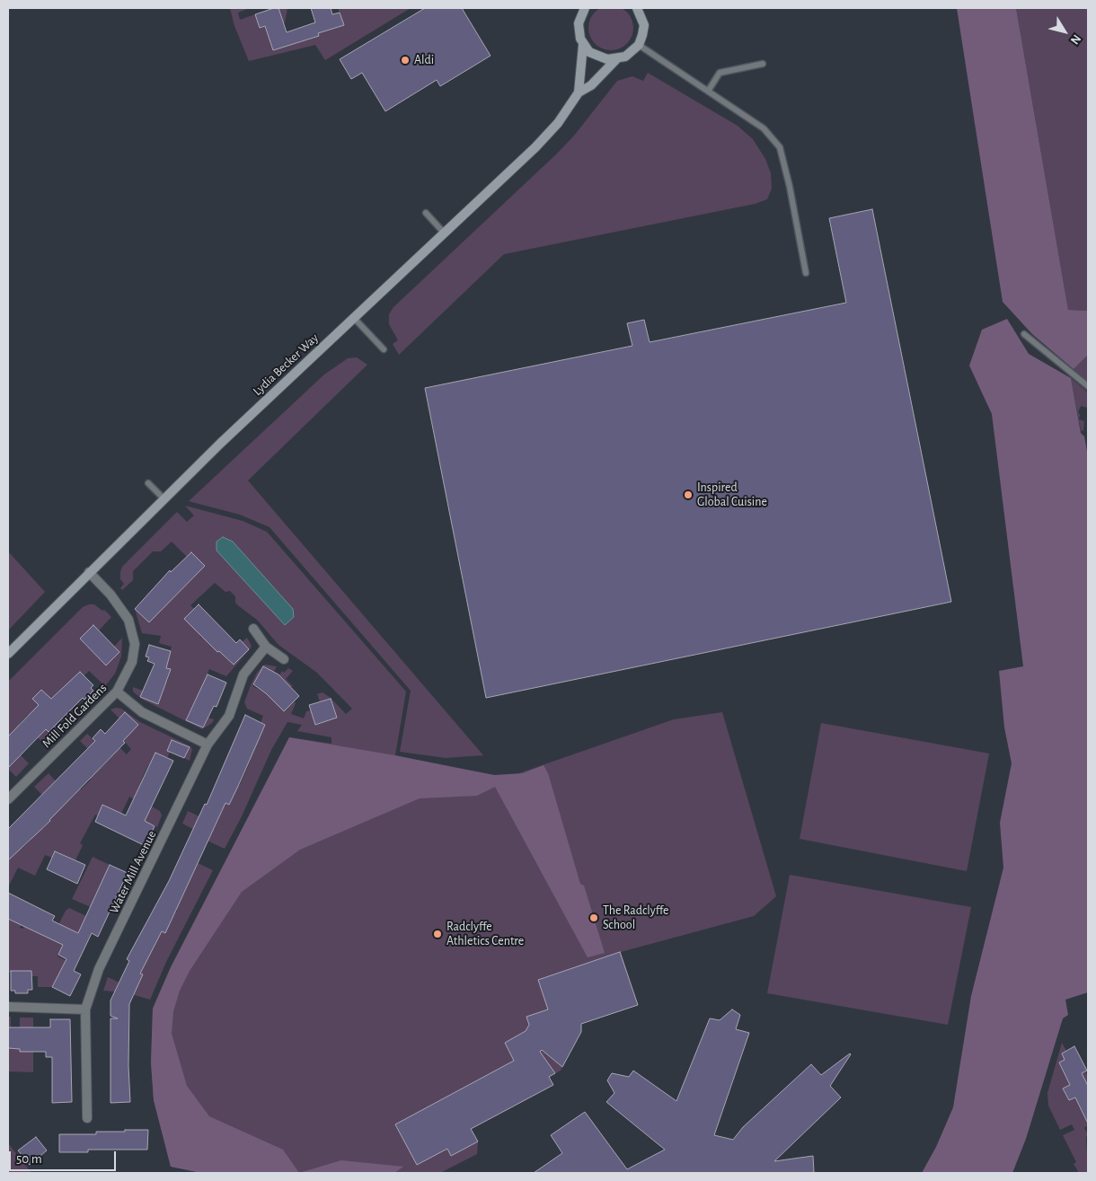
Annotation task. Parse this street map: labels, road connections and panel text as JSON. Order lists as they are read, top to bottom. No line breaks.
{"streets":{"street":["Lydia Becker Way","Mill Fold Gardens","Water Mill Avenue"]},"crossings":[["Lydia Becker Way","Mill Fold Gardens"]],"places":["Aldi","Inspired Global Cuisine","The Radclyffe School","Radclyffe Athletics Centre"],"scale_bar":"50 m","north":"bottom right"}
